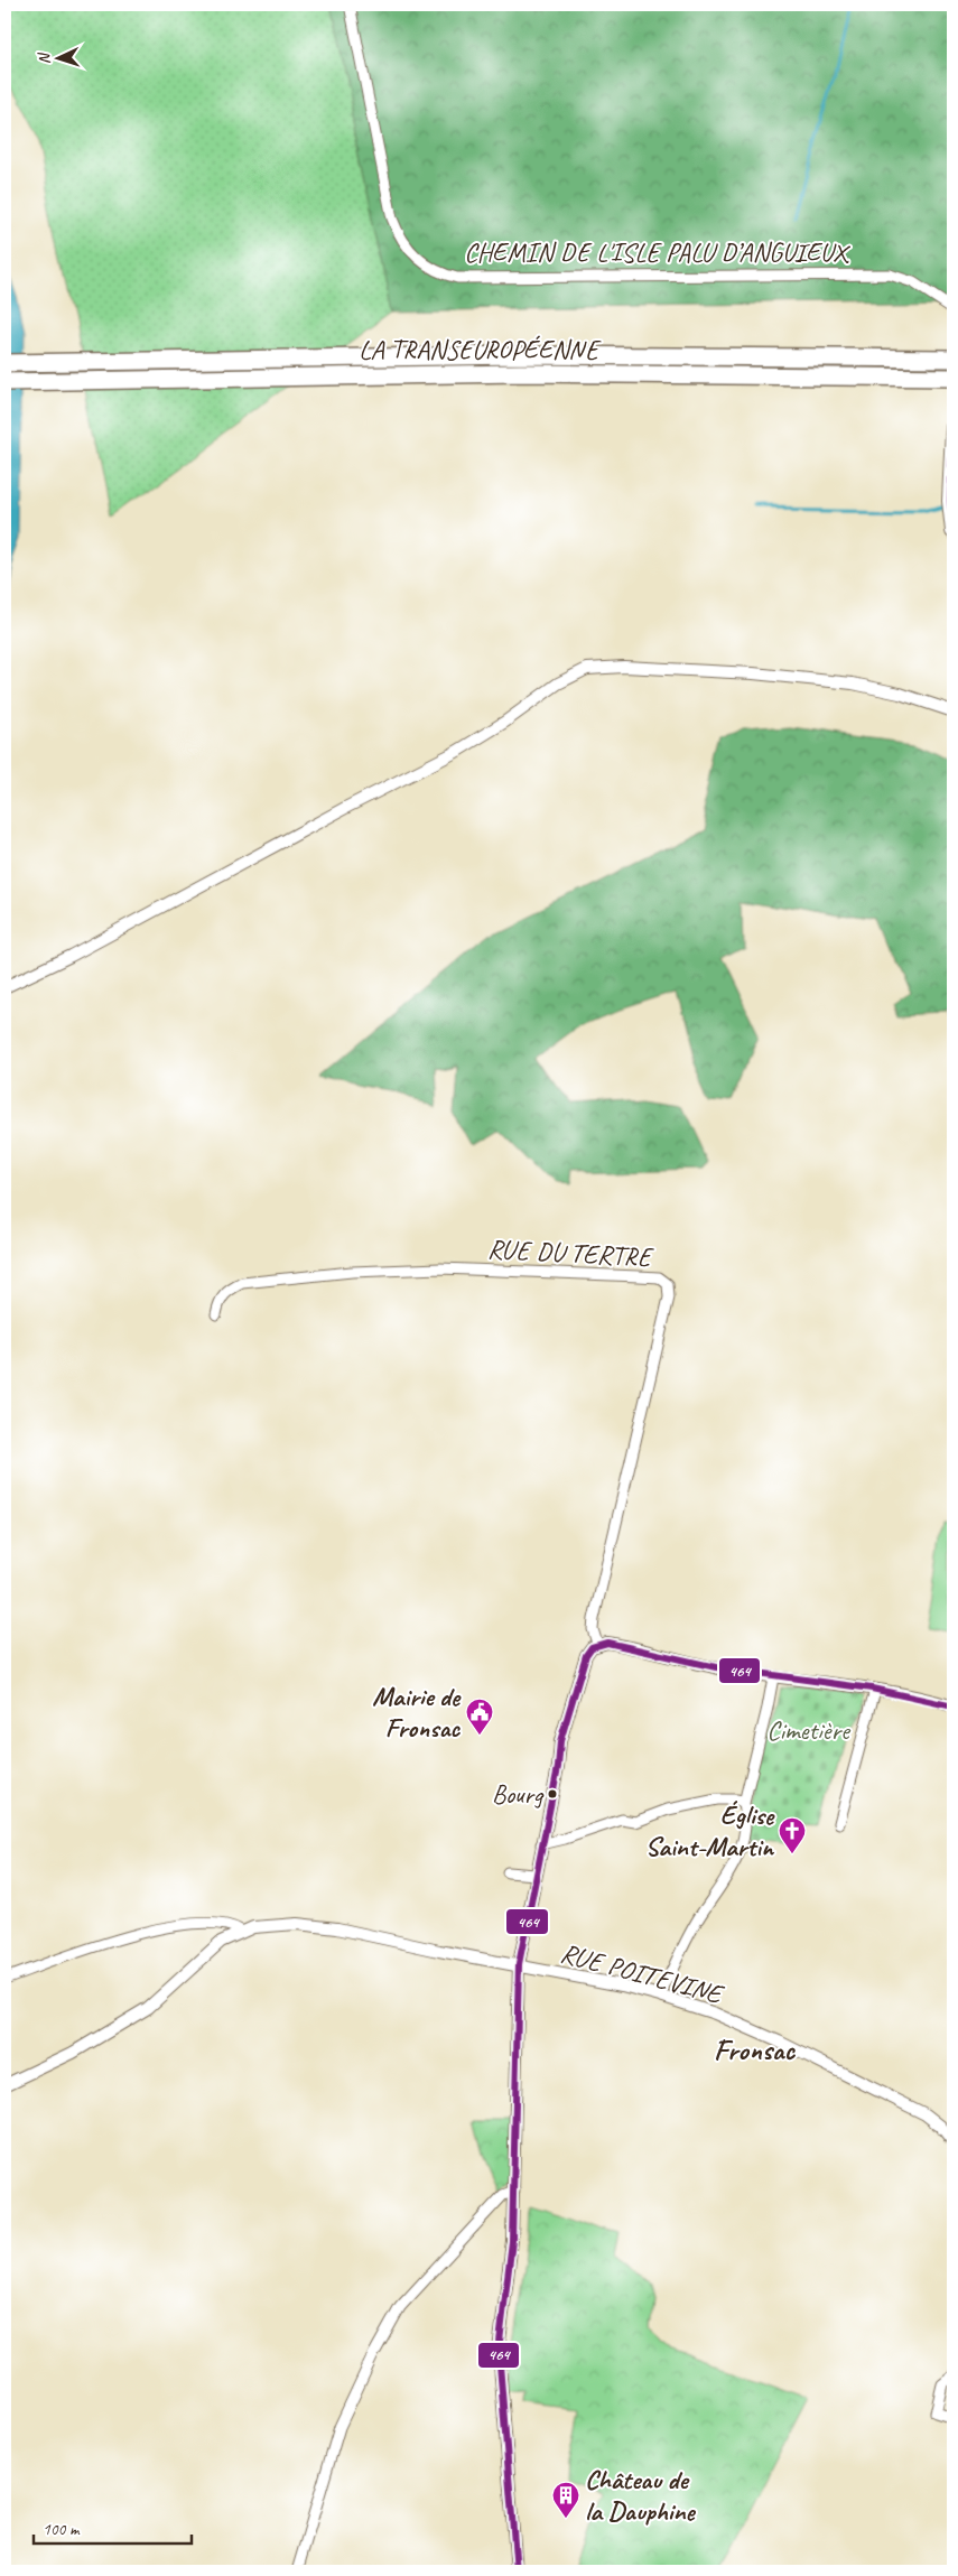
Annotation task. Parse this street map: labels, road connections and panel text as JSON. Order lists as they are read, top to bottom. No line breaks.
{"streets":{"highway":["LA TRANSEUROPÉENNE"],"street":["CHEMIN DE L'ISLE PALU D’ANGUIEUX","RUE DU TERTRE","RUE POITEVINE"]},"districts":["Fronsac"],"parks":["Cimetière"],"places":{"public building":["Mairie de Fronsac"],"other":["Bourg"],"church":["Église Saint-Martin"],"building":["Château de la Dauphine"]},"lines":["transit line 464"],"scale_bar":"100 m","north":"left"}
